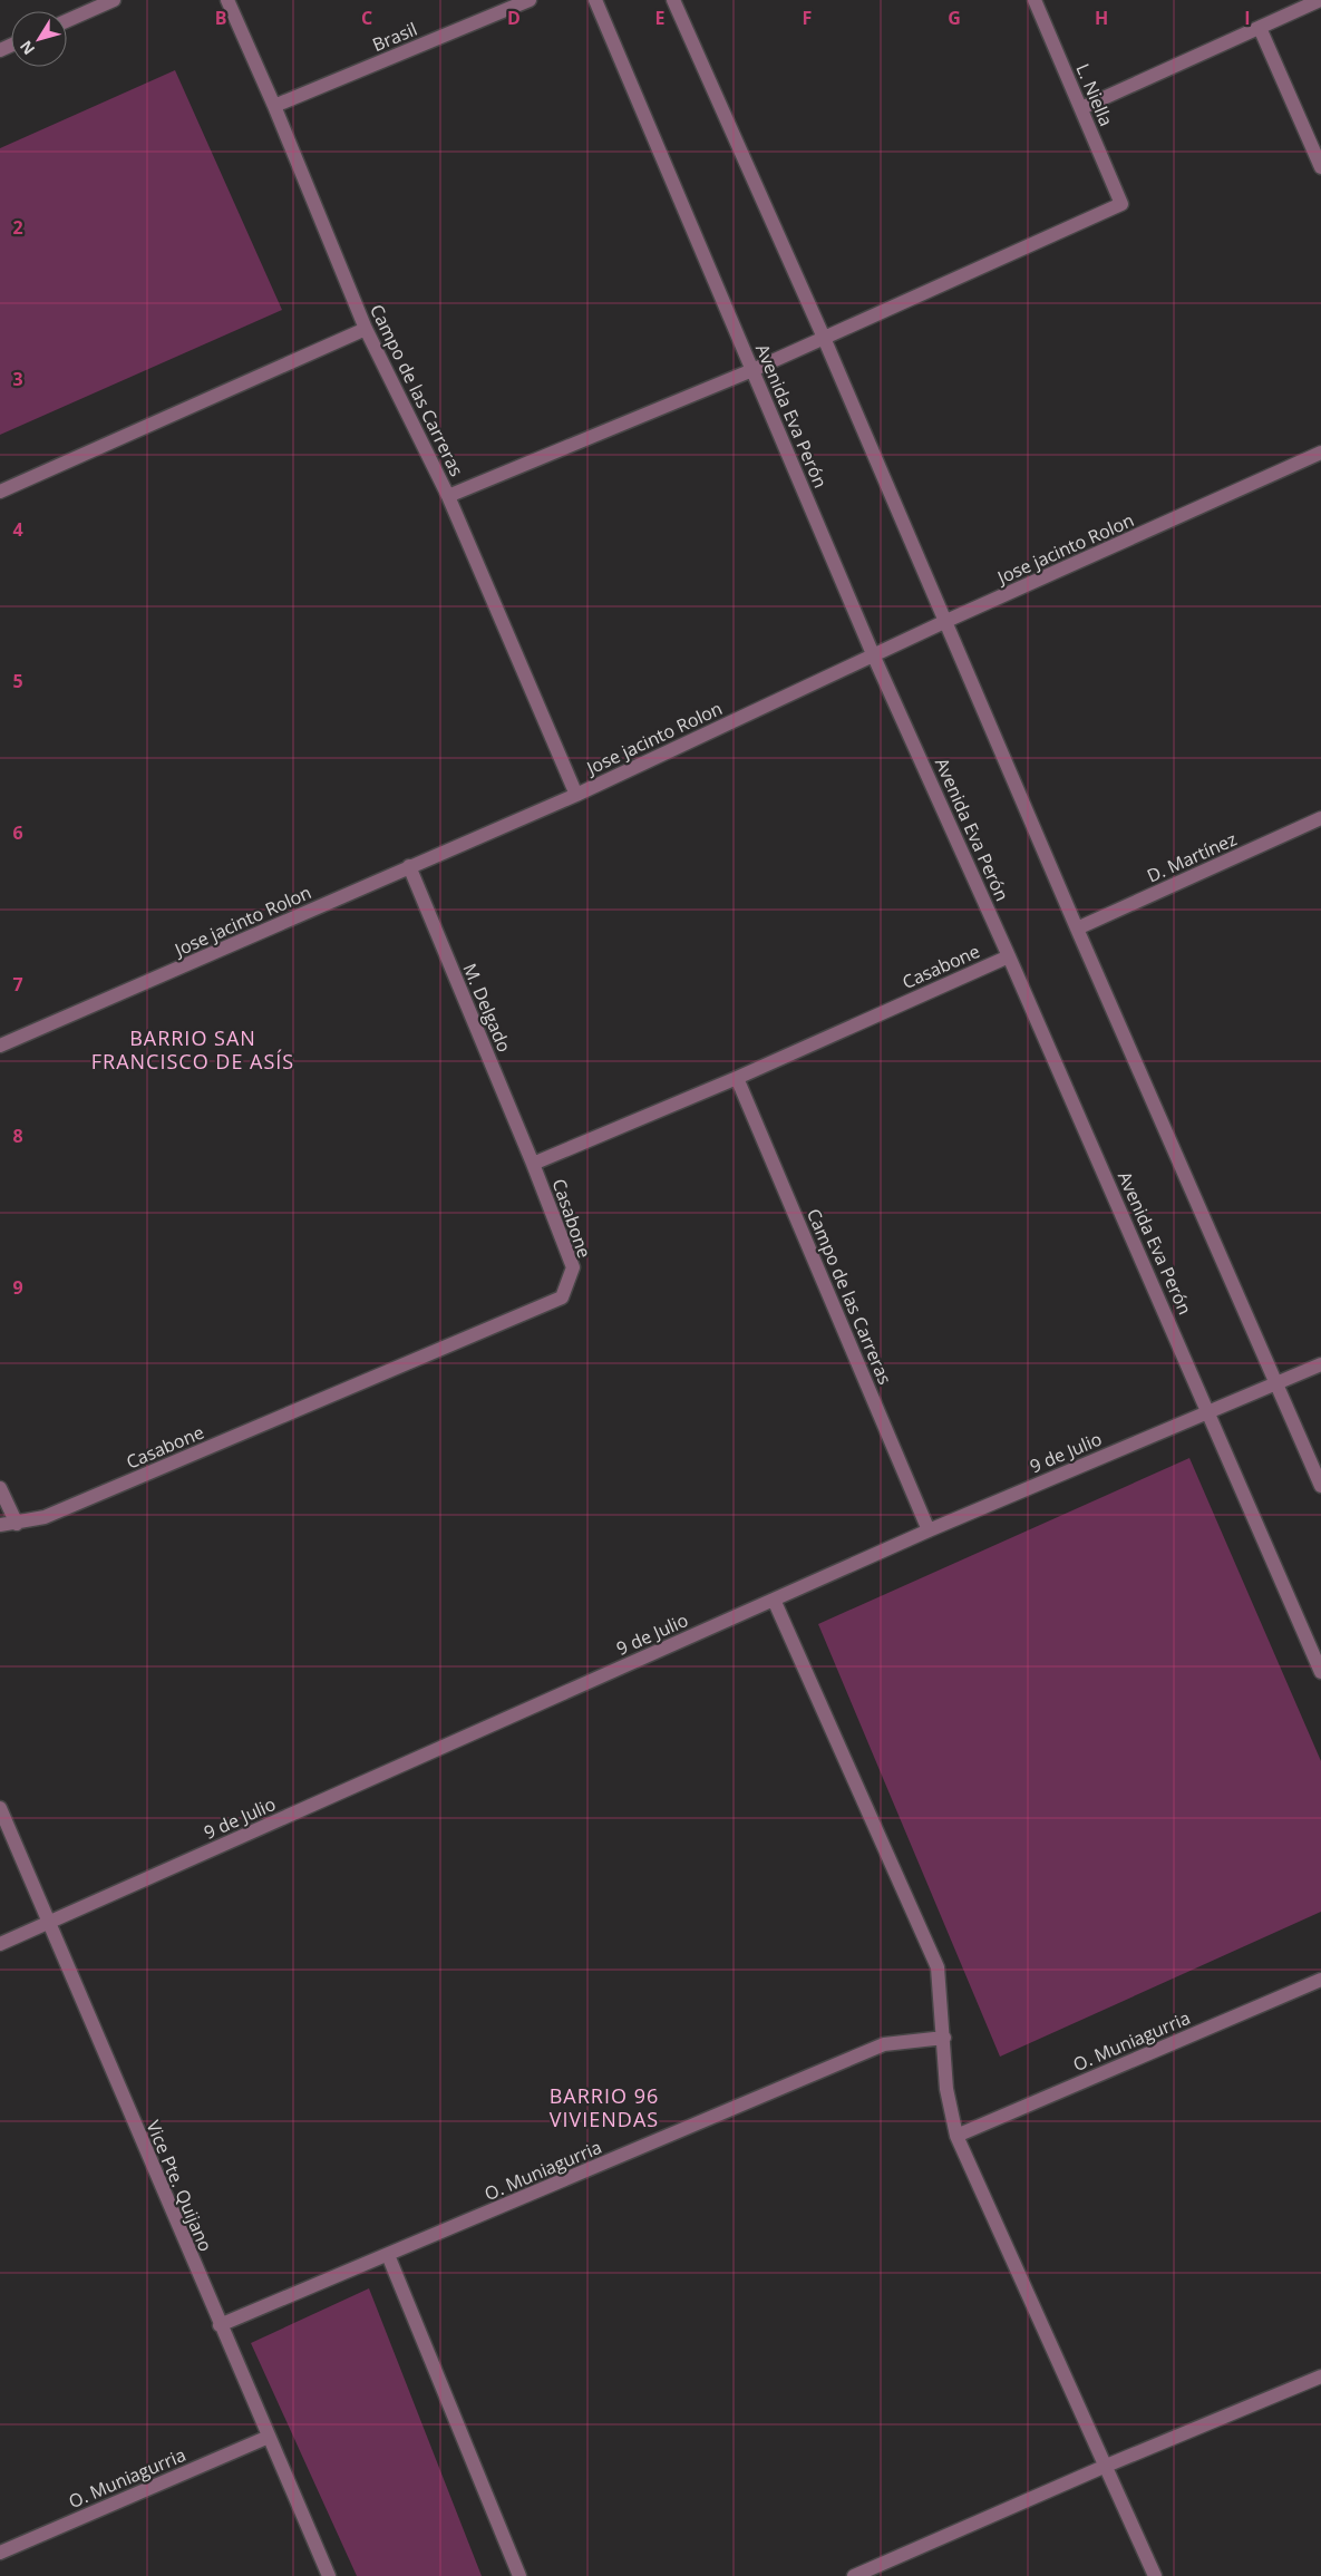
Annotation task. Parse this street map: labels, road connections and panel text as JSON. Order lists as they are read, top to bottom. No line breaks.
{"streets":{"street":["Brasil","L. Niella","Campo de las Carreras","Avenida Eva Perón","Jose jacinto Rolon","D. Martínez","Casabone","M. Delgado","9 de Julio","O. Muniagurria","Vice Pte. Quijano"]},"crossings":[["Brasil","Campo de las Carreras"],["Campo de las Carreras","Jose jacinto Rolon"],["Campo de las Carreras","Casabone"],["Campo de las Carreras","9 de Julio"],["Avenida Eva Perón","Jose jacinto Rolon"],["Avenida Eva Perón","Casabone"],["Avenida Eva Perón","9 de Julio"],["Jose jacinto Rolon","M. Delgado"],["Casabone","M. Delgado"],["9 de Julio","Vice Pte. Quijano"],["O. Muniagurria","Vice Pte. Quijano"]],"districts":["BARRIO SAN FRANCISCO DE ASÍS","BARRIO 96 VIVIENDAS"],"north":"bottom left","grid":{"columns":["B","C","D","E","F","G","H","I"],"rows":["2","3","4","5","6","7","8","9"]}}
